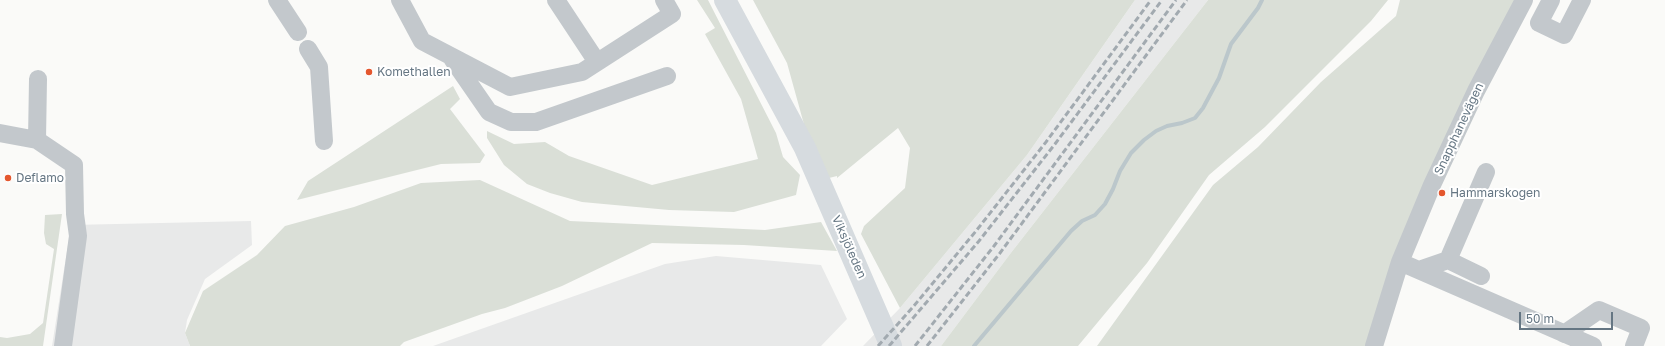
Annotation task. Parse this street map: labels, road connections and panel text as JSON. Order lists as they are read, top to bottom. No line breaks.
{"streets":{"main road":["Viksjöleden"],"street":["Snapphanevägen"]},"places":["Komethallen","Deflamo","Hammarskogen"],"scale_bar":"50 m"}
